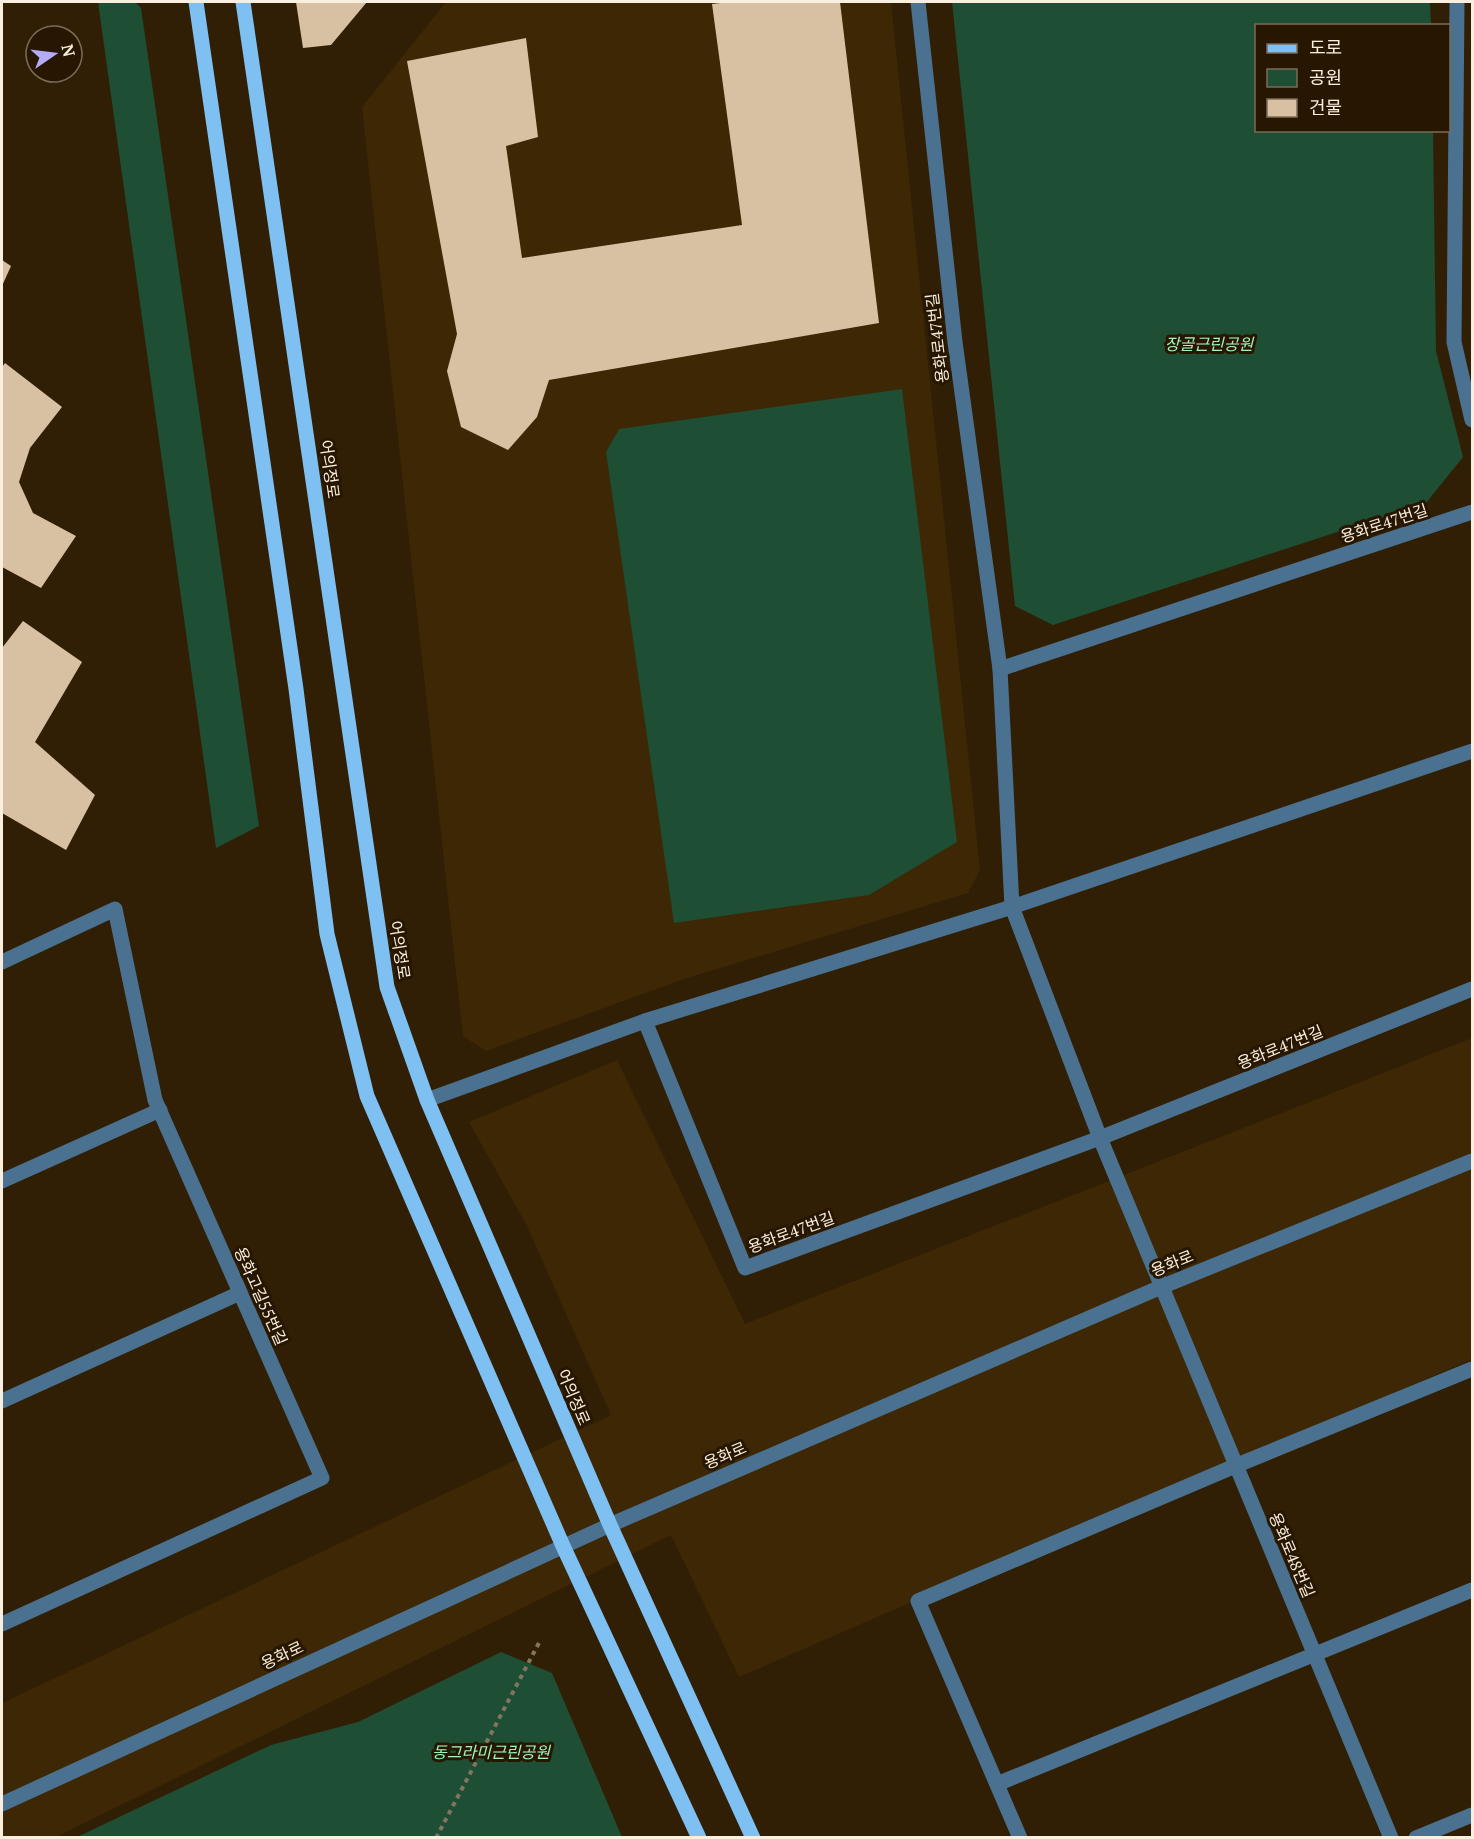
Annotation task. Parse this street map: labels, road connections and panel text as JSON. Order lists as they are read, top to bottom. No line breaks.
{"streets":{"main road":["어의정로"],"street":["용화로47번길","용화로","용화고길55번길","용화로48번길"]},"crossings":[["용화로47번길","용화로"],["용화로47번길","용화로48번길"],["어의정로","용화로"],["용화로","용화로48번길"]],"parks":["장골근린공원","동그라미근린공원"],"legend":["도로","공원","건물"],"north":"right"}
